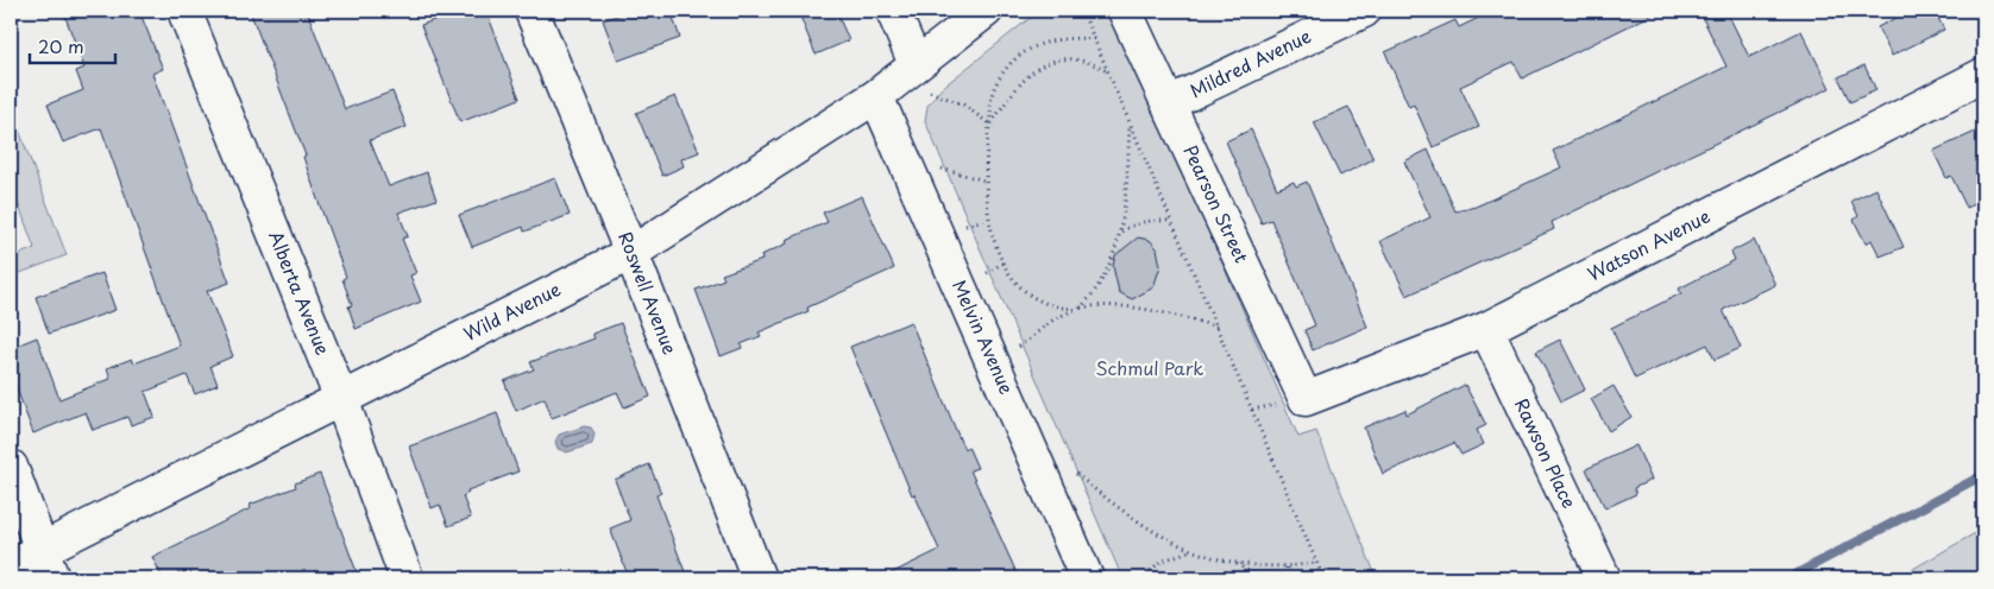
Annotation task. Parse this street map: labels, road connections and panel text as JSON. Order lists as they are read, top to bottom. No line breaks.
{"streets":{"street":["Mildred Avenue","Pearson Street","Watson Avenue","Alberta Avenue","Roswell Avenue","Wild Avenue","Melvin Avenue","Rawson Place"]},"crossings":[["Mildred Avenue","Pearson Street"],["Pearson Street","Watson Avenue"],["Watson Avenue","Rawson Place"],["Alberta Avenue","Wild Avenue"],["Roswell Avenue","Wild Avenue"],["Wild Avenue","Melvin Avenue"]],"parks":["Schmul Park"],"scale_bar":"20 m"}
